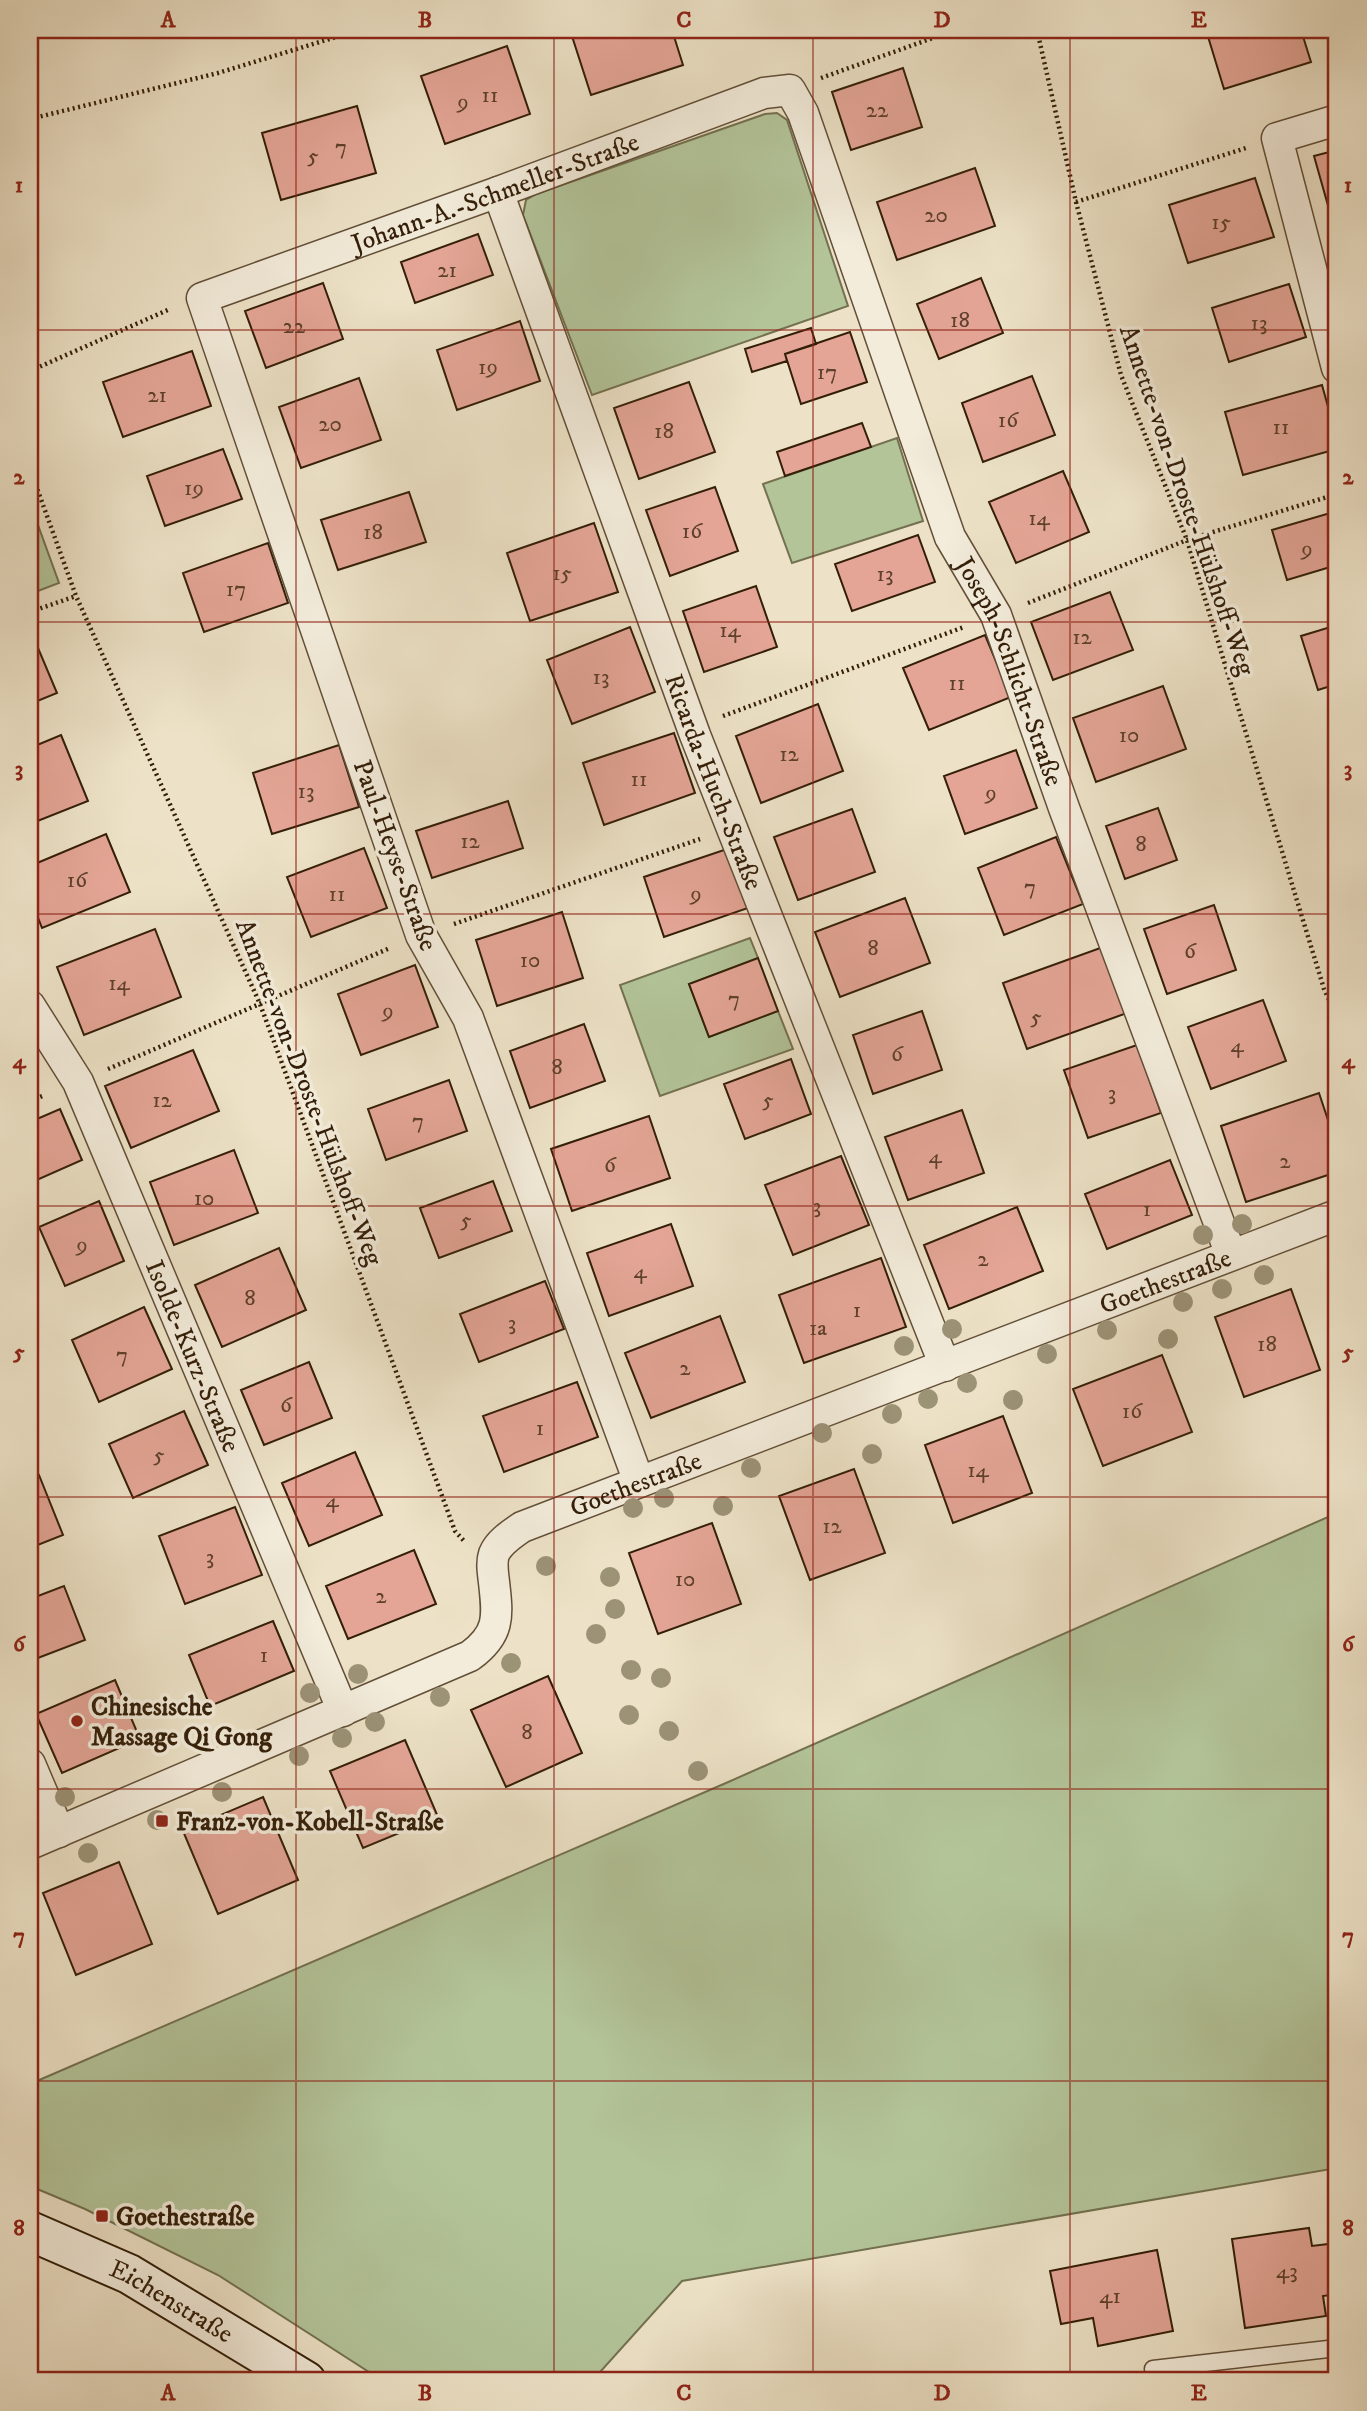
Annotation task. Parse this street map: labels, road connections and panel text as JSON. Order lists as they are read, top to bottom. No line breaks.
{"streets":{"street":["Johann-A.-Schmeller-Straße","Joseph-Schlicht-Straße","Ricarda-Huch-Straße","Paul-Heyse-Straße","Goethestraße","Isolde-Kurz-Straße","Eichenstraße"],"path":["Annette-von-Droste-Hülshoff-Weg"]},"crossings":[["Johann-A.-Schmeller-Straße","Joseph-Schlicht-Straße"],["Johann-A.-Schmeller-Straße","Ricarda-Huch-Straße"],["Johann-A.-Schmeller-Straße","Paul-Heyse-Straße"],["Annette-von-Droste-Hülshoff-Weg","Goethestraße"],["Joseph-Schlicht-Straße","Goethestraße"],["Ricarda-Huch-Straße","Goethestraße"],["Paul-Heyse-Straße","Goethestraße"]],"places":{"other":["Chinesische Massage Qi Gong"],"transit":["Franz-von-Kobell-Straße","Goethestraße"]},"house_numbers":["11","9","22","7","5","20","15","21","18","13","22","19","17","21","16","20","11","18","19","14","16","18","9","15","13","17","14","12","13","11","10","12","11","13","9","12","8","16","7","11","9","8","6","10","14","7","9","5","4","6","8","3","12","5","7","4","2","6","10","3","1","5","9","2","4","8","1","3","1a","18","7","2","6","16","1","5","14","4","12","3","10","2","1","8","43","41"],"grid":{"columns":["A","B","C","D","E"],"rows":["1","2","3","4","5","6","7","8"]}}
